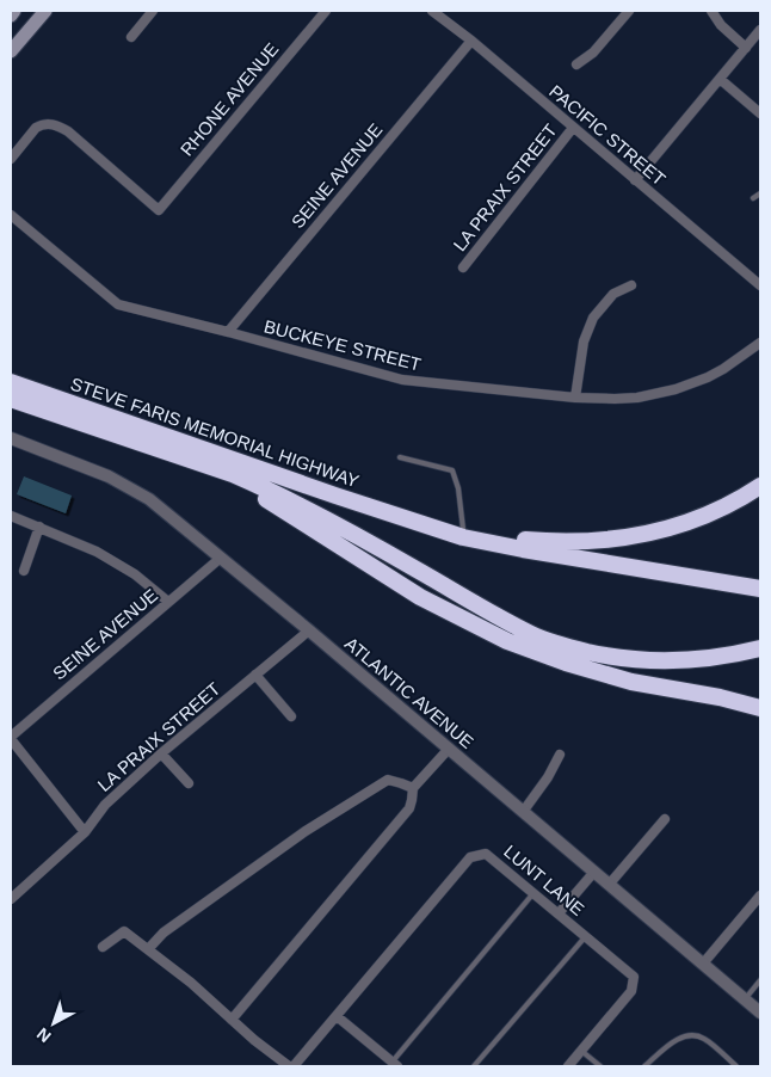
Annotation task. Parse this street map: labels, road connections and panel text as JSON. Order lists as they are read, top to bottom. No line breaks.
{"streets":{"highway":["STEVE FARIS MEMORIAL HIGHWAY"],"street":["RHONE AVENUE","PACIFIC STREET","SEINE AVENUE","LA PRAIX STREET","BUCKEYE STREET","ATLANTIC AVENUE","LUNT LANE"]},"crossings":[["PACIFIC STREET","SEINE AVENUE"],["PACIFIC STREET","LA PRAIX STREET"],["SEINE AVENUE","BUCKEYE STREET"],["SEINE AVENUE","ATLANTIC AVENUE"],["LA PRAIX STREET","ATLANTIC AVENUE"]],"north":"bottom left"}
